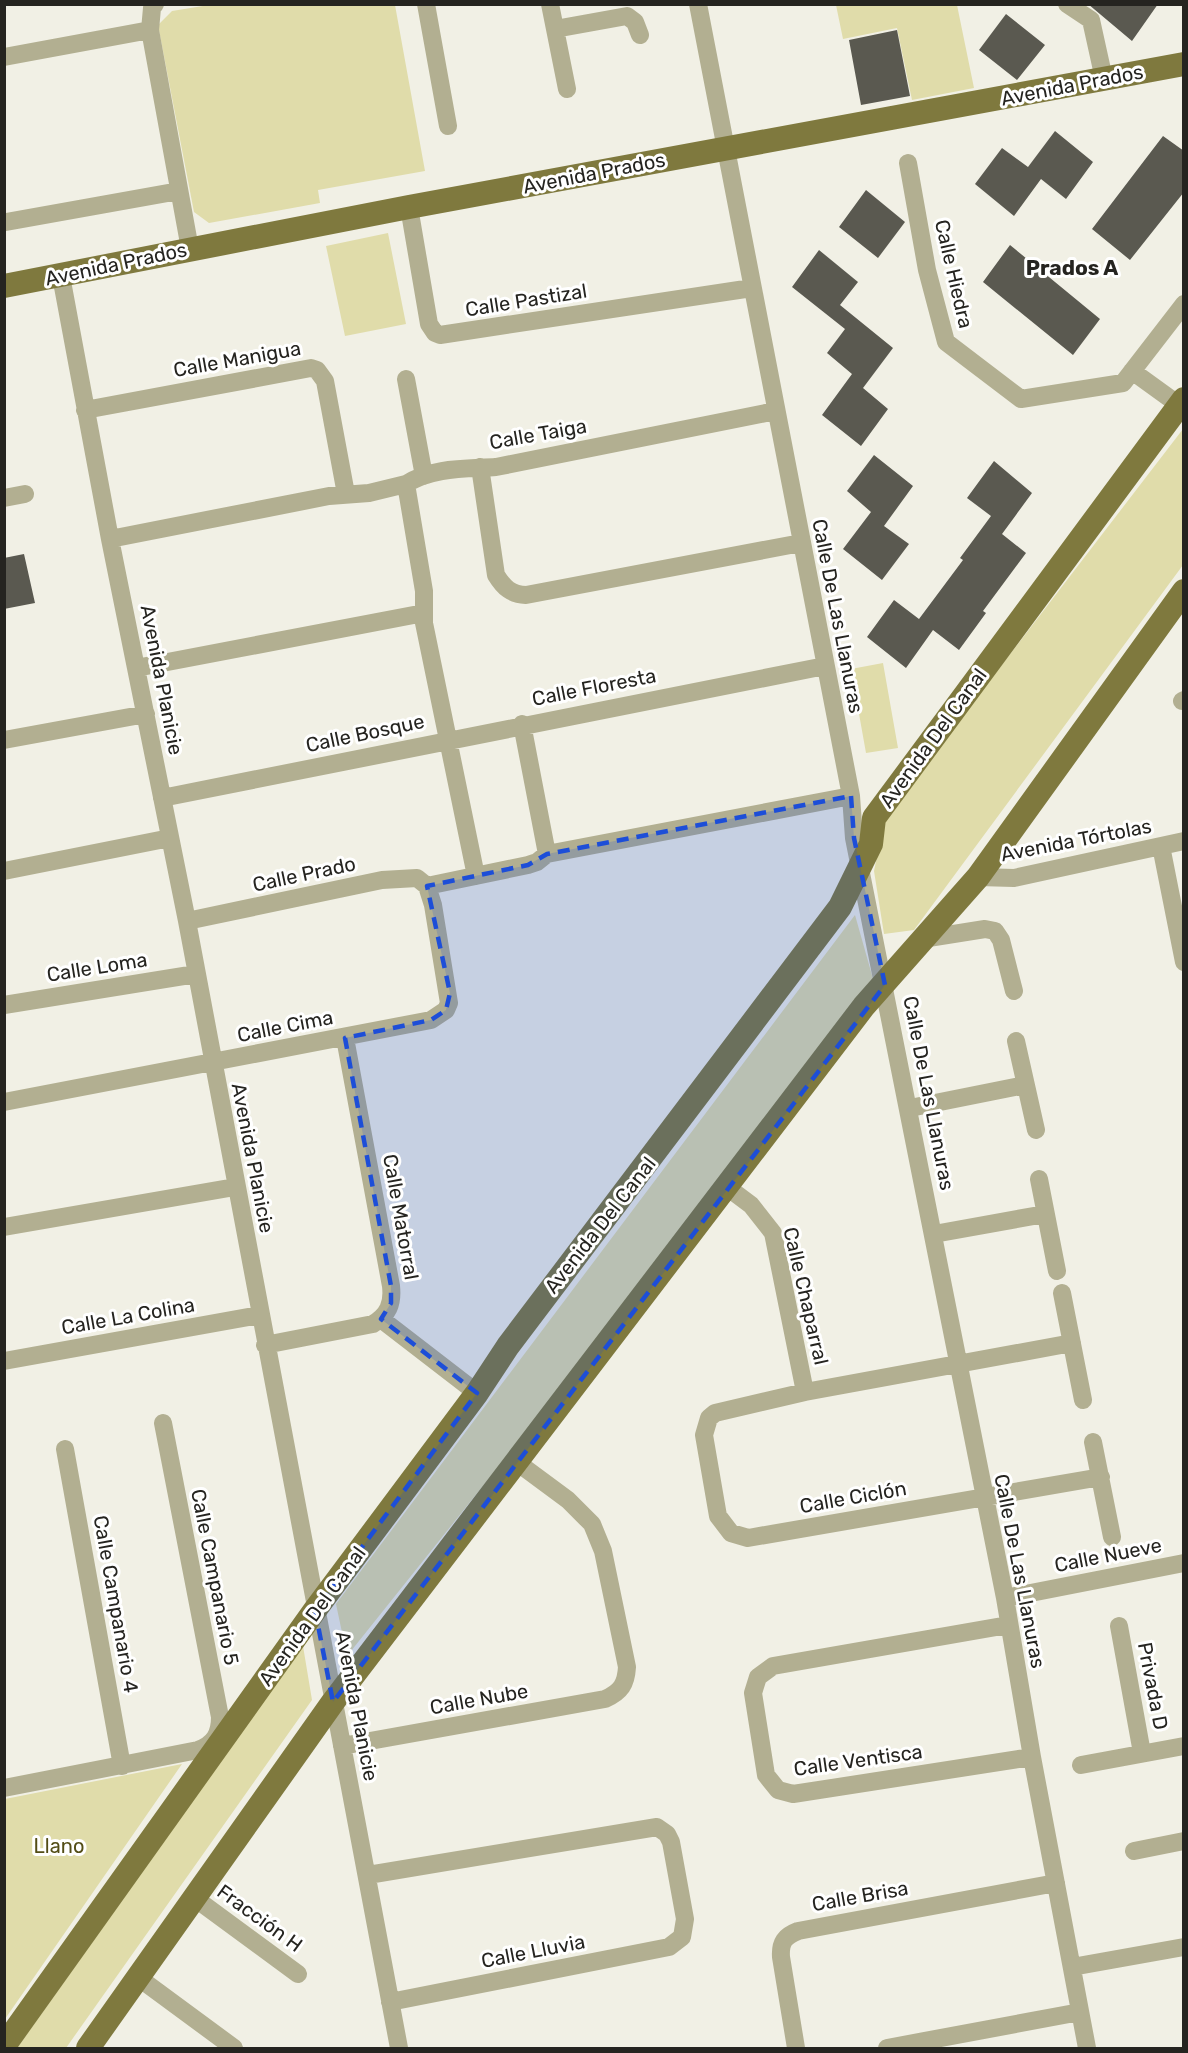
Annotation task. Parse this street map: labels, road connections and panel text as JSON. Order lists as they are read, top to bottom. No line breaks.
{"streets":{"main road":["Avenida Prados","Avenida Del Canal"],"street":["Calle Hiedra","Calle Pastizal","Calle Manigua","Calle Taiga","Calle De Las Llanuras","Avenida Planicie","Calle Floresta","Calle Bosque","Avenida Tórtolas","Calle Prado","Calle Loma","Calle Cima","Calle Matorral","Calle Chaparral","Calle La Colina","Calle Ciclón","Calle Nueve","Calle Campanario 5","Calle Campanario 4","Privada D","Calle Nube","Calle Ventisca","Calle Brisa","Fracción H","Calle Lluvia"]},"crossings":[["Avenida Prados","Calle Pastizal"],["Avenida Prados","Calle De Las Llanuras"],["Avenida Prados","Avenida Planicie"],["Calle Pastizal","Calle De Las Llanuras"],["Calle Manigua","Avenida Planicie"],["Calle Taiga","Calle De Las Llanuras"],["Calle De Las Llanuras","Calle Floresta"],["Calle De Las Llanuras","Avenida Del Canal"],["Calle De Las Llanuras","Calle Ciclón"],["Calle De Las Llanuras","Calle Nueve"],["Calle De Las Llanuras","Calle Ventisca"],["Calle De Las Llanuras","Calle Brisa"],["Avenida Planicie","Calle Bosque"],["Avenida Planicie","Avenida Del Canal"],["Avenida Planicie","Calle Prado"],["Avenida Planicie","Calle Loma"],["Avenida Planicie","Calle Cima"],["Avenida Planicie","Calle La Colina"],["Avenida Planicie","Calle Nube"],["Avenida Planicie","Calle Lluvia"],["Calle Prado","Calle Cima"],["Calle Cima","Calle Matorral"],["Calle Chaparral","Calle Ciclón"],["Calle Campanario 5","Calle Campanario 4"]],"districts":["Prados A"],"parks":["Llano"]}
